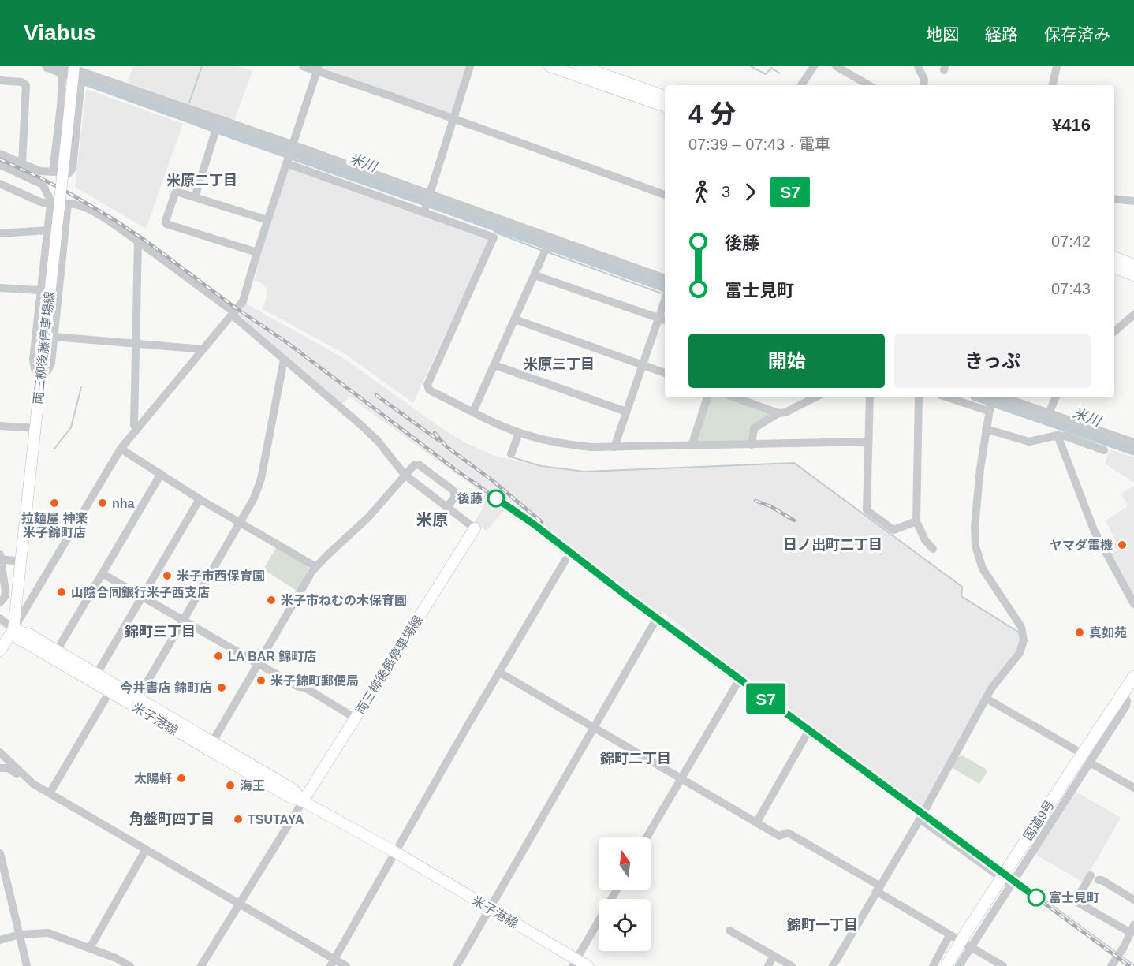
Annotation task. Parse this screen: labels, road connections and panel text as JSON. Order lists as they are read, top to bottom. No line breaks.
{"streets":{"highway":["国道9号"],"main road":["両三柳後藤停車場線","米子港線"]},"crossings":[["両三柳後藤停車場線","米子港線"]],"districts":["米原二丁目","米原三丁目","米原","日ノ出町二丁目","錦町三丁目","錦町二丁目","角盤町四丁目","錦町一丁目"],"water":["米川"],"places":["後藤","拉麺屋 神楽 米子錦町店","nha","ヤマダ電機","米子市西保育園","山陰合同銀行米子西支店","米子市ねむの木保育園","真如苑","LA BAR 錦町店","米子錦町郵便局","今井書店 錦町店","太陽軒","海王","TSUTAYA","富士見町"],"north":"top","page":{"header":"Viabus","nav":["地図","経路","保存済み"],"on_map":"S7","heading":["4 分","07:39 – 07:43 · 電車","¥416"],"legs":["3","S7"],"list":[{"name":"後藤","value":"07:42"},{"name":"富士見町","value":"07:43"}],"buttons":["開始","きっぷ"]}}
